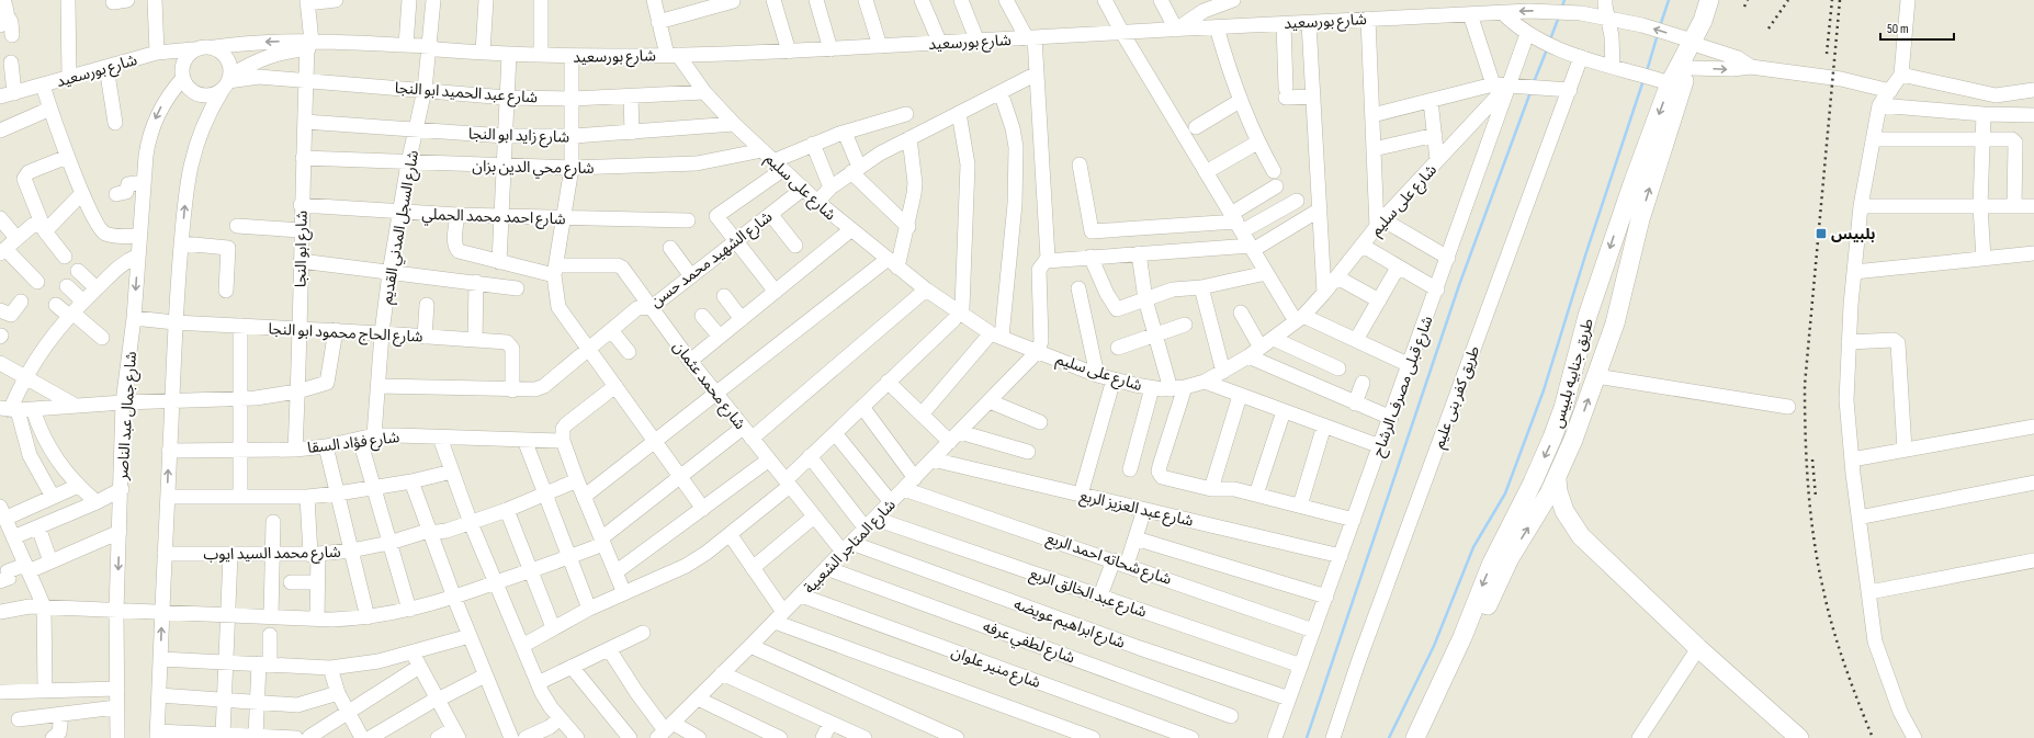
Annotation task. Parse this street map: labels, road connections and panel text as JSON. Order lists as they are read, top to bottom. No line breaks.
{"streets":{"main road":["طريق جنابيه بلبيس"],"street":["شارع بورسعيد","شارع عبد الحميد ابو النجا","شارع زايد ابو النجا","شارع محي الدين بزان","شارع على سليم","شارع احمد محمد الحملي","شارع السجل المدني القديم","شارع ابو النجا","شارع الشهيد محمد حسن","شارع الحاج محمود ابو النجا","شارع محمد عثمان","شارع قبلى مصرف الرشاح","طريق كفر بنى عليم","شارع جمال عبد الناصر","شارع فؤاد السقا","شارع عبد العزيز الربع","شارع المتاجر الشعبية","شارع محمد السيد ايوب","شارع شحاته احمد الربع","شارع عبد الخالق الربع","شارع ابراهيم عويضه","شارع لطفي عرفه","شارع منير علوان"]},"crossings":[["شارع بورسعيد","شارع عبد الحميد ابو النجا"],["شارع بورسعيد","شارع على سليم"],["شارع بورسعيد","شارع السجل المدني القديم"],["شارع بورسعيد","شارع ابو النجا"],["شارع بورسعيد","طريق جنابيه بلبيس"],["شارع بورسعيد","شارع جمال عبد الناصر"],["شارع عبد الحميد ابو النجا","شارع على سليم"],["شارع عبد الحميد ابو النجا","شارع السجل المدني القديم"],["شارع عبد الحميد ابو النجا","شارع ابو النجا"],["شارع عبد الحميد ابو النجا","شارع جمال عبد الناصر"],["شارع زايد ابو النجا","شارع على سليم"],["شارع زايد ابو النجا","شارع السجل المدني القديم"],["شارع زايد ابو النجا","شارع ابو النجا"],["شارع محي الدين بزان","شارع على سليم"],["شارع محي الدين بزان","شارع السجل المدني القديم"],["شارع محي الدين بزان","شارع ابو النجا"],["شارع على سليم","شارع الشهيد محمد حسن"],["شارع على سليم","شارع قبلى مصرف الرشاح"],["شارع على سليم","شارع المتاجر الشعبية"],["شارع احمد محمد الحملي","شارع السجل المدني القديم"],["شارع احمد محمد الحملي","شارع ابو النجا"],["شارع السجل المدني القديم","شارع الشهيد محمد حسن"],["شارع السجل المدني القديم","شارع الحاج محمود ابو النجا"],["شارع السجل المدني القديم","شارع فؤاد السقا"],["شارع ابو النجا","شارع الحاج محمود ابو النجا"],["شارع ابو النجا","شارع فؤاد السقا"],["شارع الشهيد محمد حسن","شارع الحاج محمود ابو النجا"],["شارع الشهيد محمد حسن","شارع محمد عثمان"],["شارع الحاج محمود ابو النجا","شارع جمال عبد الناصر"],["شارع محمد عثمان","شارع المتاجر الشعبية"],["شارع محمد عثمان","شارع ابراهيم عويضه"],["شارع قبلى مصرف الرشاح","شارع عبد العزيز الربع"],["شارع قبلى مصرف الرشاح","شارع شحاته احمد الربع"],["شارع قبلى مصرف الرشاح","شارع عبد الخالق الربع"],["شارع قبلى مصرف الرشاح","شارع ابراهيم عويضه"],["شارع عبد العزيز الربع","شارع المتاجر الشعبية"],["شارع المتاجر الشعبية","شارع شحاته احمد الربع"],["شارع المتاجر الشعبية","شارع عبد الخالق الربع"],["شارع المتاجر الشعبية","شارع ابراهيم عويضه"],["شارع المتاجر الشعبية","شارع لطفي عرفه"],["شارع المتاجر الشعبية","شارع منير علوان"]],"places":{"transit":["بلبيس"]},"scale_bar":"50 m"}
